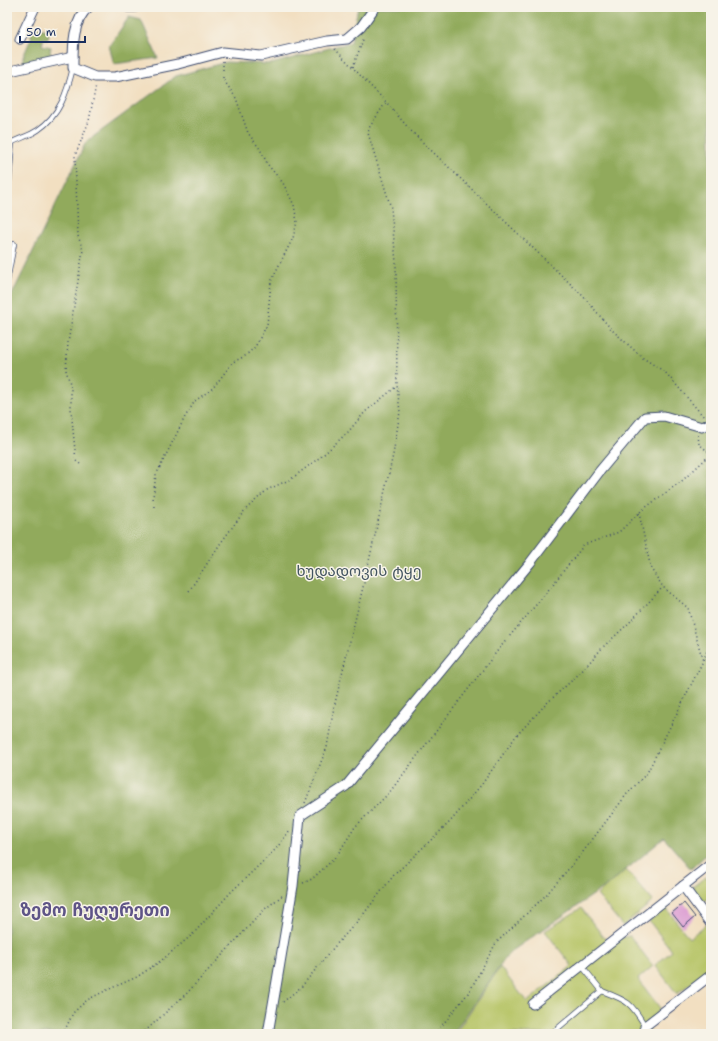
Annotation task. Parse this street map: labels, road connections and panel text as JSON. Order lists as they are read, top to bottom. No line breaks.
{"districts":["ზემო ჩუღურეთი"],"parks":["ხუდადოვის ტყე"],"scale_bar":"50 m"}
